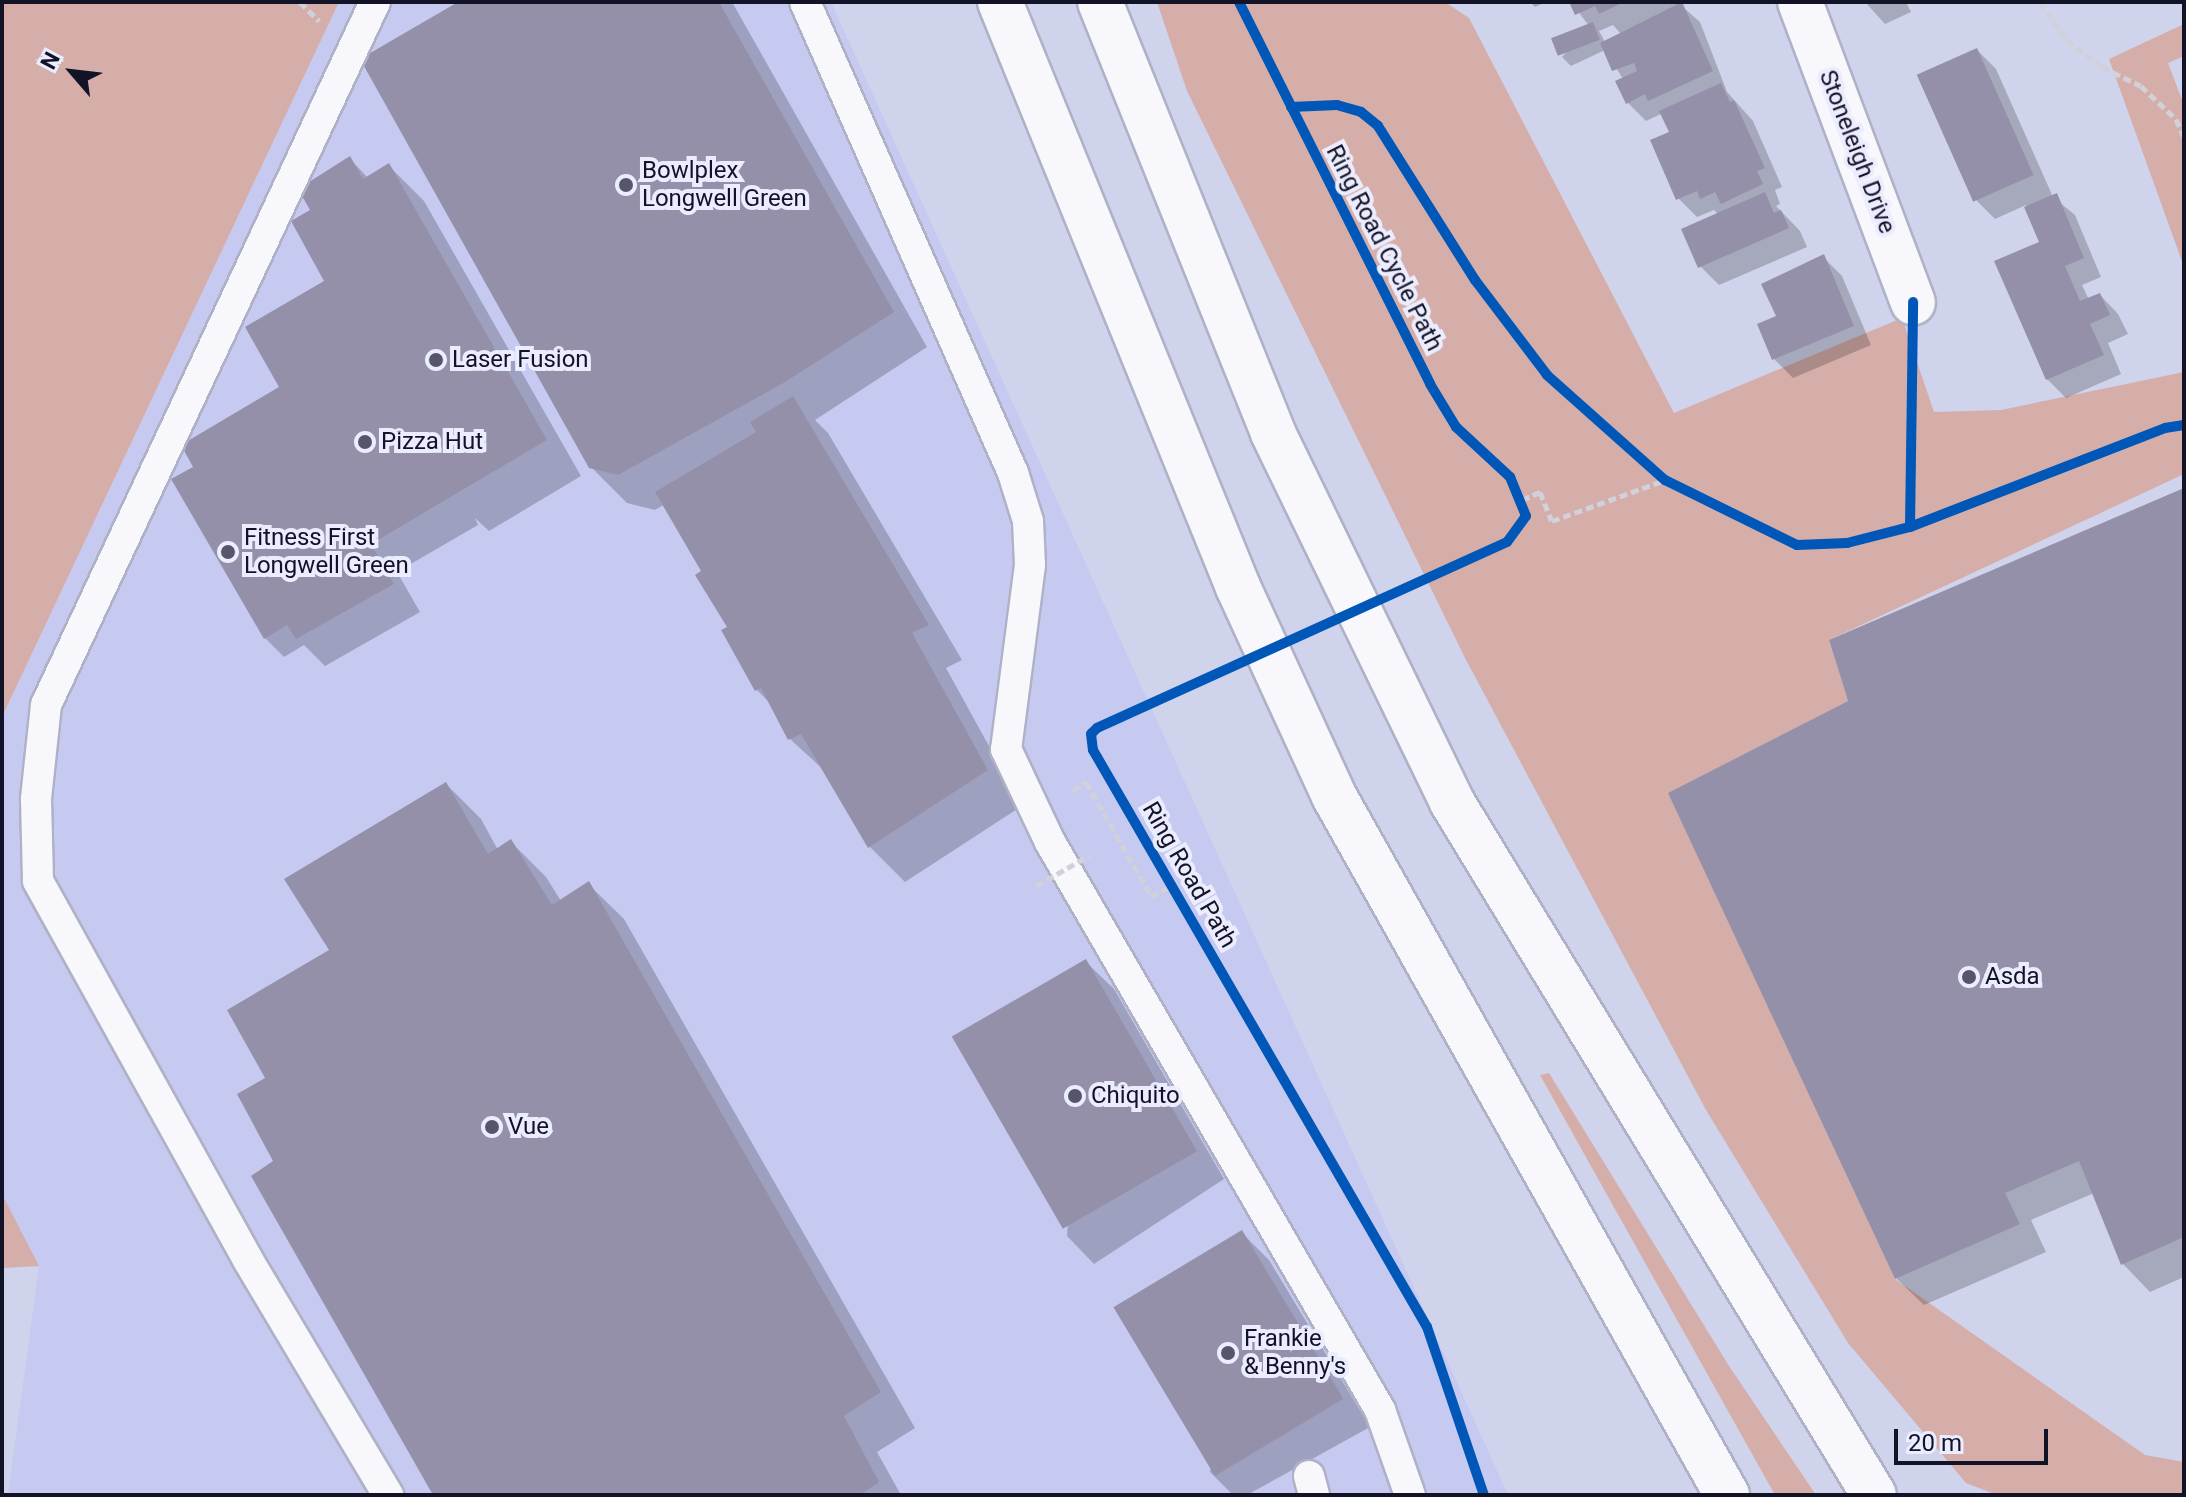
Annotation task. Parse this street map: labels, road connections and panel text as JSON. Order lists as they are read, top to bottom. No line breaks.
{"streets":{"main road":["Stoneleigh Drive"],"path":["Ring Road Path"],"cycle path":["Ring Road Cycle Path"]},"places":["Bowlplex Longwell Green","Laser Fusion","Pizza Hut","Fitness First Longwell Green","Asda","Chiquito","Vue","Frankie & Benny's"],"scale_bar":"20 m","north":"top left"}
